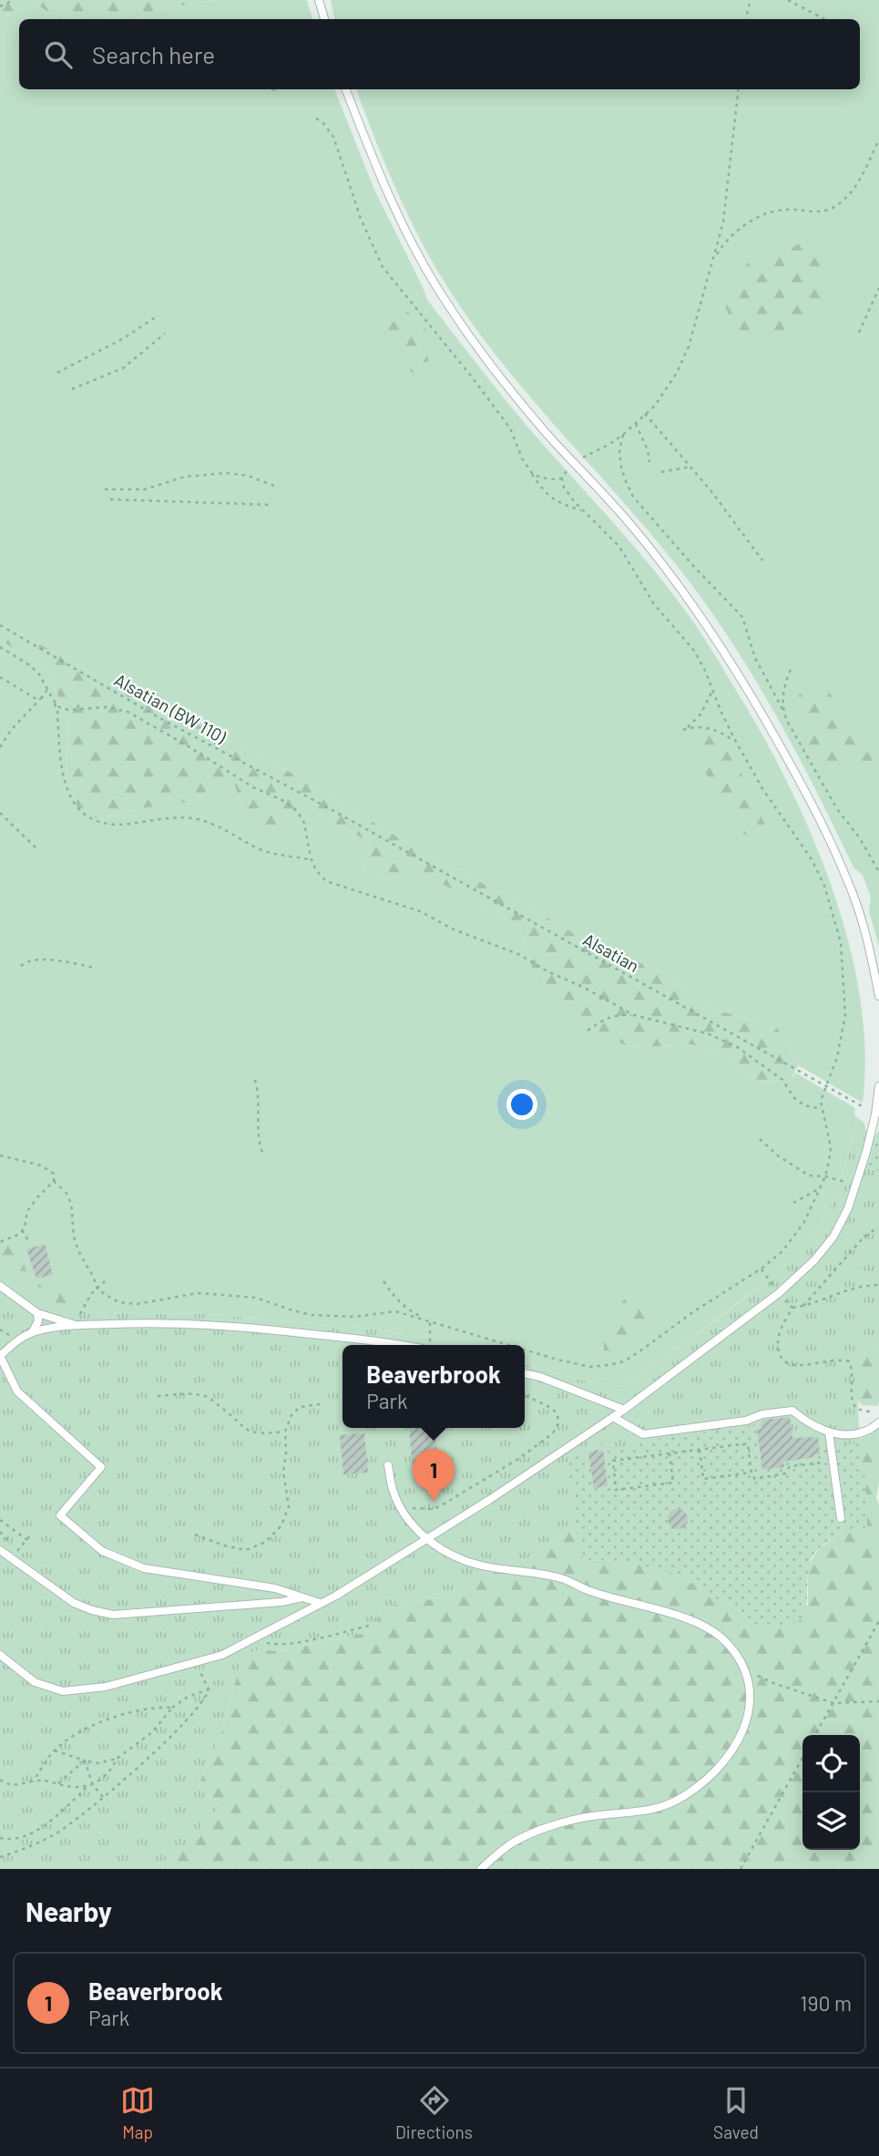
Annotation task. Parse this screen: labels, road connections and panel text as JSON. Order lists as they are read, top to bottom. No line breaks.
{"streets":{"path":["Alsatian (BW 110)","Alsatian"]},"crossings":[["Alsatian (BW 110)","Alsatian"]],"page":{"search":"Search here","popup":["Beaverbrook","Park"],"pins":"1","heading":"Nearby","list":[{"mark":"1","name":"Beaverbrook","note":"Park","value":"190 m"}],"nav":["Map","Directions","Saved"]}}
